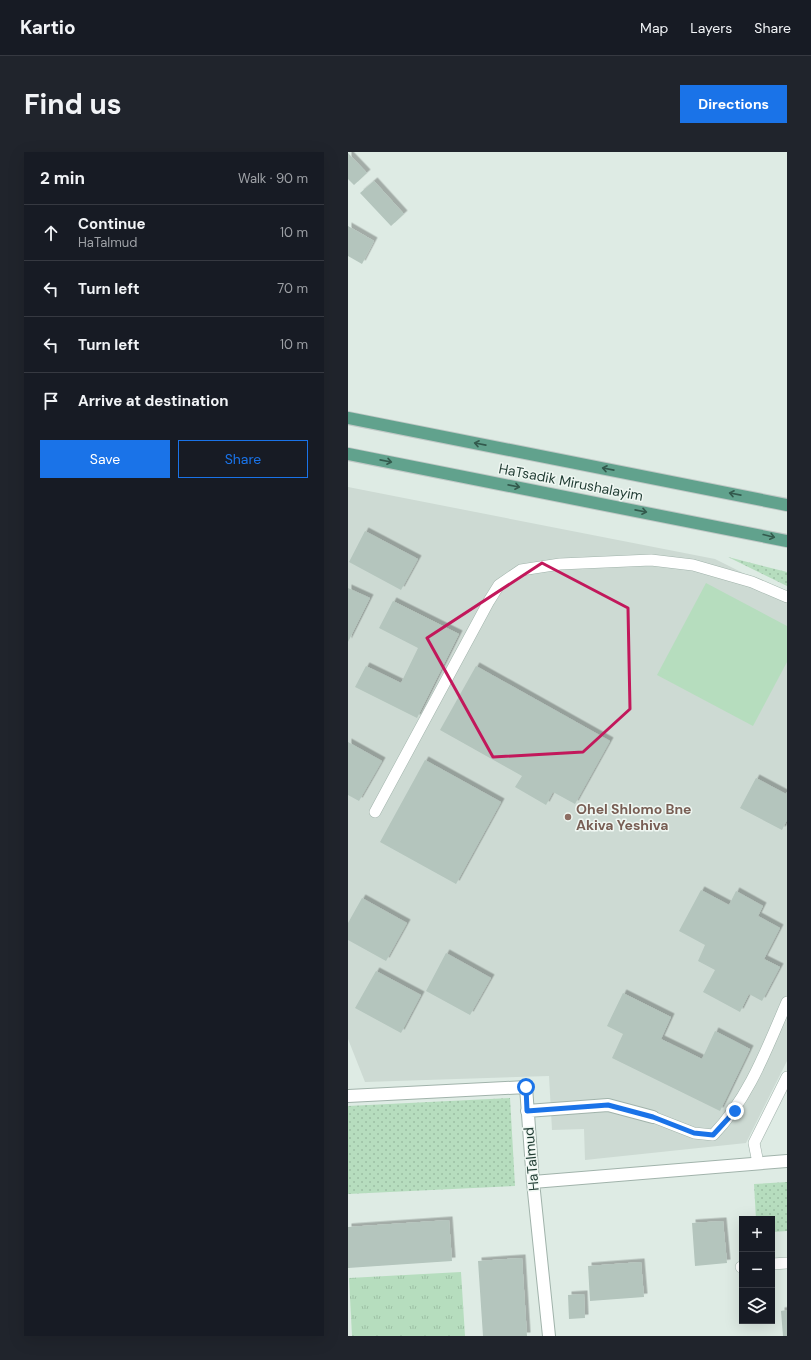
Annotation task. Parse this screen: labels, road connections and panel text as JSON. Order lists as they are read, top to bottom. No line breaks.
{"streets":{"main road":["HaTsadik Mirushalayim"],"street":["HaTalmud"]},"places":["Ohel Shlomo Bne Akiva Yeshiva"],"page":{"header":"Kartio","nav":["Map","Layers","Share"],"buttons":["Directions",["Save","Share"]],"title":"Find us","heading":["2 min","Walk · 90 m"],"list":[["Continue","HaTalmud","10 m"],["Turn left","70 m"],["Turn left","10 m"],"Arrive at destination"],"map_buttons":["+","−"]}}
